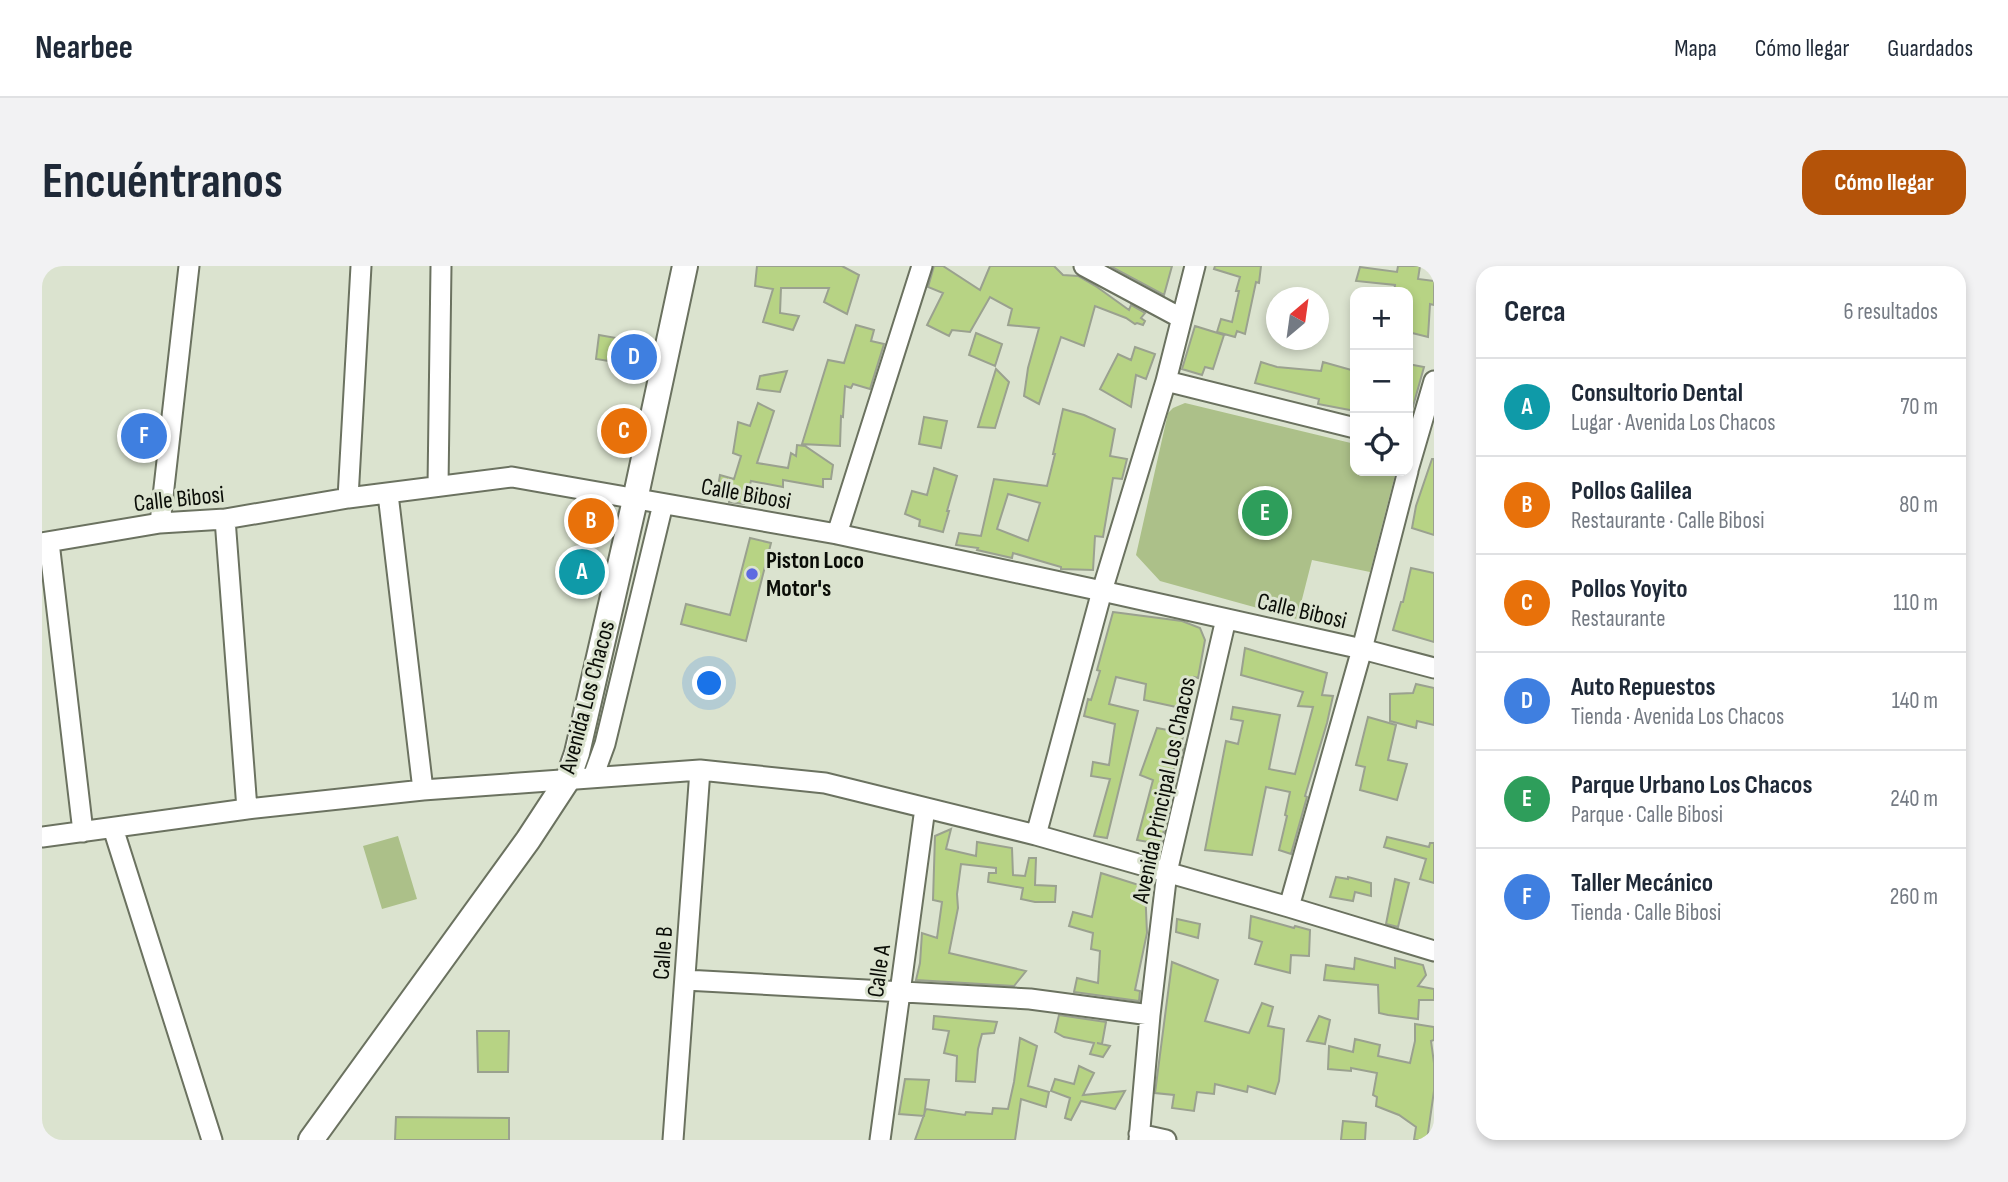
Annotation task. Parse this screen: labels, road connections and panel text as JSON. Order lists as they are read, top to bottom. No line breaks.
{"streets":{"street":["Calle Bibosi","Avenida Los Chacos","Avenida Principal Los Chacos","Calle B","Calle A"]},"crossings":[["Calle Bibosi","Avenida Los Chacos"],["Calle Bibosi","Avenida Principal Los Chacos"]],"places":["Piston Loco Motor's"],"north":"top right","page":{"header":"Nearbee","nav":["Mapa","Cómo llegar","Guardados"],"buttons":"Cómo llegar","title":"Encuéntranos","heading":["Cerca","6 resultados"],"map_buttons":["+","−"],"pins":["D","C","F","E","B","A"],"list":[{"mark":"A","name":"Consultorio Dental","note":"Lugar · Avenida Los Chacos","value":"70 m"},{"mark":"B","name":"Pollos Galilea","note":"Restaurante · Calle Bibosi","value":"80 m"},{"mark":"C","name":"Pollos Yoyito","note":"Restaurante","value":"110 m"},{"mark":"D","name":"Auto Repuestos","note":"Tienda · Avenida Los Chacos","value":"140 m"},{"mark":"E","name":"Parque Urbano Los Chacos","note":"Parque · Calle Bibosi","value":"240 m"},{"mark":"F","name":"Taller Mecánico","note":"Tienda · Calle Bibosi","value":"260 m"}]}}
